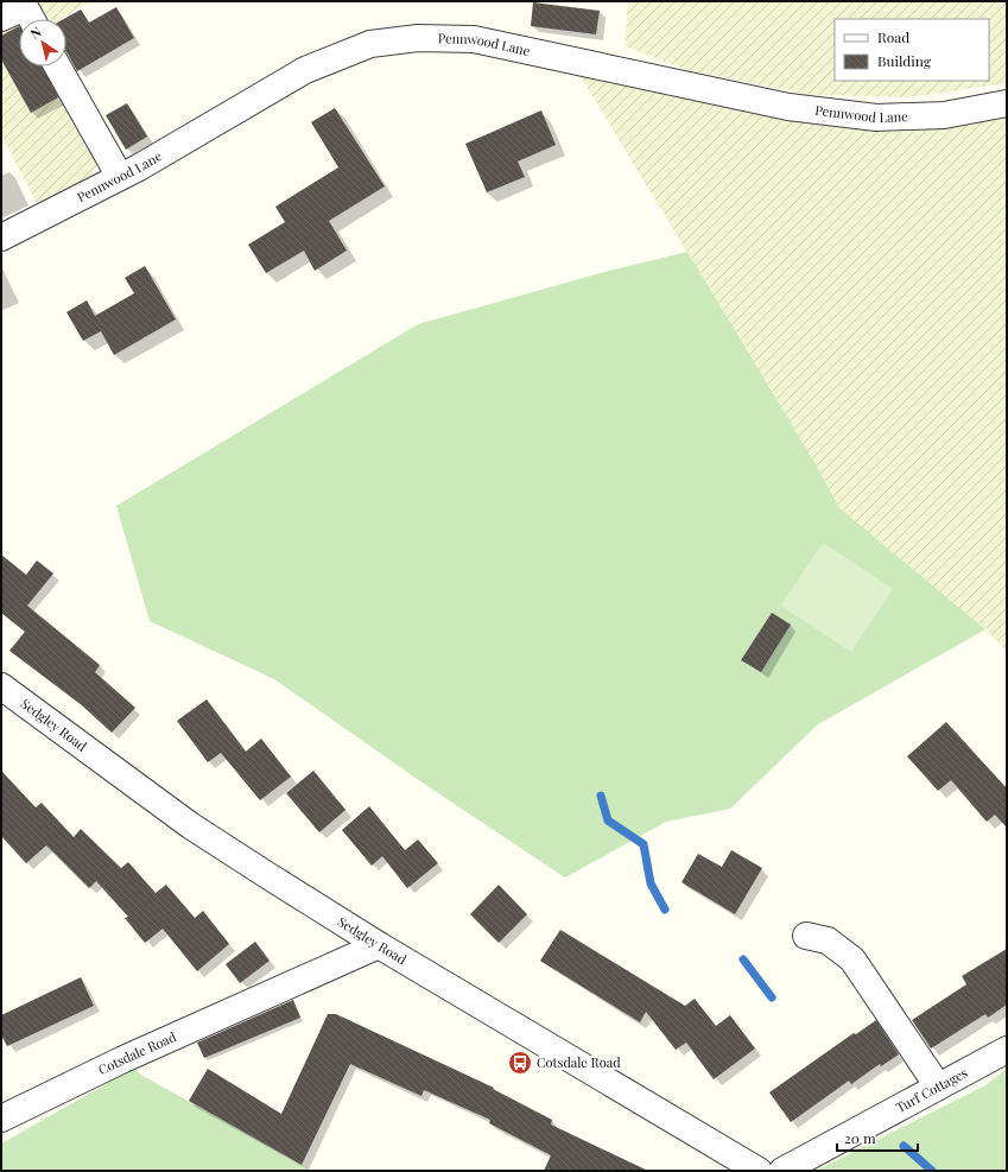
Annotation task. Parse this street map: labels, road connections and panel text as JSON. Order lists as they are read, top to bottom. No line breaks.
{"streets":{"street":["Pennwood Lane","Sedgley Road","Cotsdale Road","Turf Cottages"]},"crossings":[["Sedgley Road","Cotsdale Road"]],"places":{"bus stop":["Cotsdale Road"]},"legend":["Road","Building"],"scale_bar":"20 m","north":"top left"}
